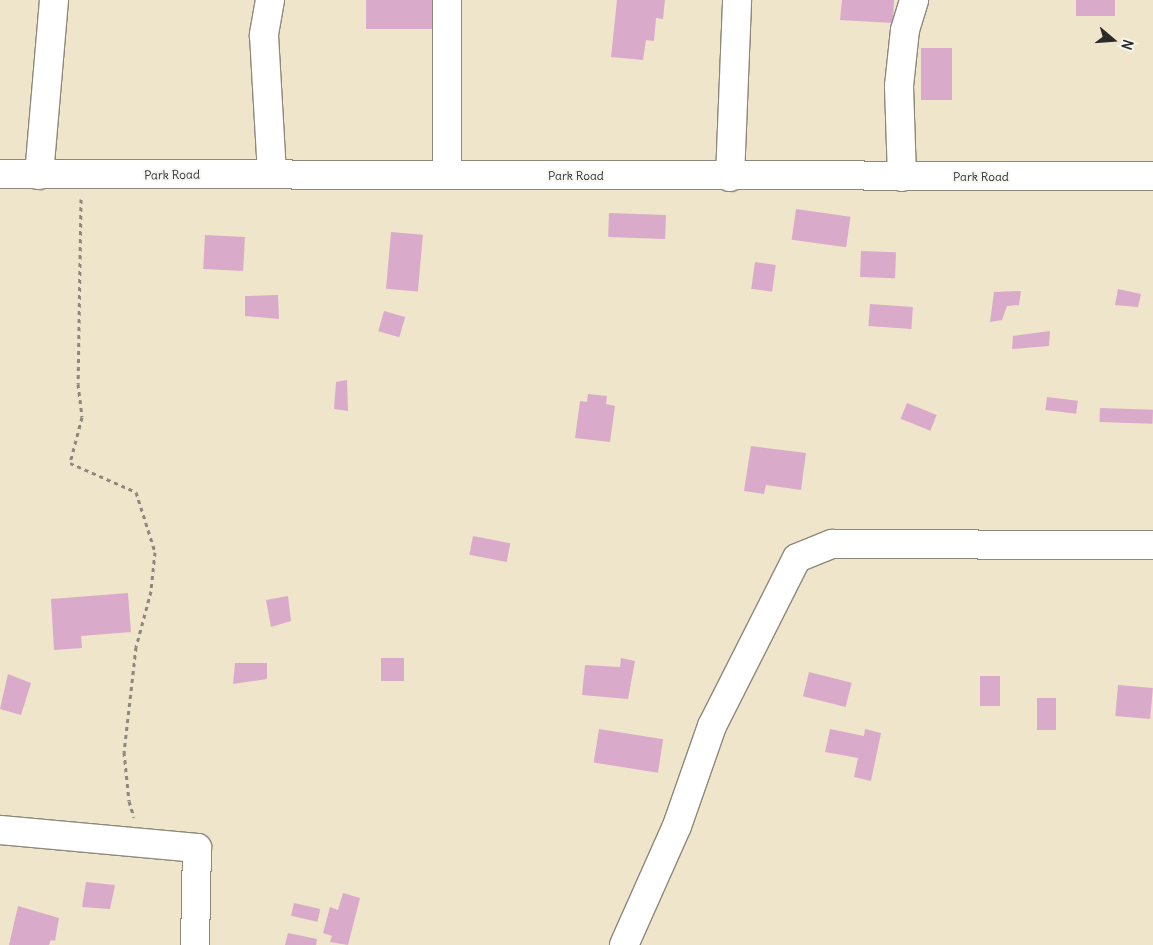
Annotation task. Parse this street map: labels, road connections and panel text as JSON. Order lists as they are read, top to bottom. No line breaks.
{"streets":{"street":["Park Road"]},"north":"right"}
